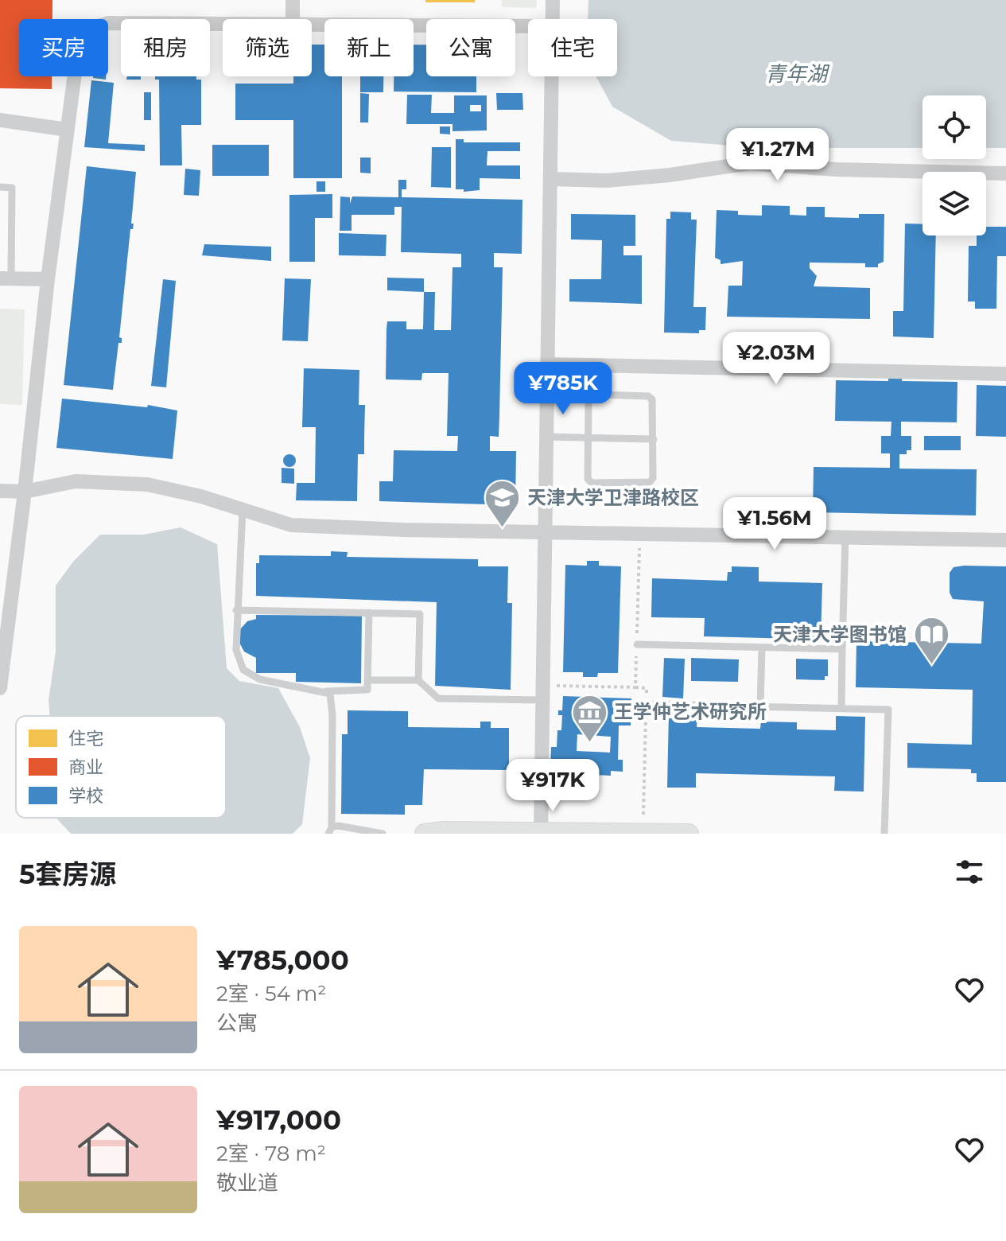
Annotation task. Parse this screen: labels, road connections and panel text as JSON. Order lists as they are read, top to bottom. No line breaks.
{"water":["青年湖"],"places":{"school or university":["天津大学卫津路校区"],"library":["天津大学图书馆"],"museum":["王学仲艺术研究所"]},"legend":["住宅","商业","学校"],"page":{"chip":["买房","租房","筛选","新上","公寓","住宅"],"price":["¥1.27M","¥2.03M","¥785K","¥1.56M","¥917K"],"heading":"5套房源","list":[{"name":"¥785,000","note":"2室 · 54 m² · 公寓"},{"name":"¥917,000","note":"2室 · 78 m² · 敬业道"}]}}
